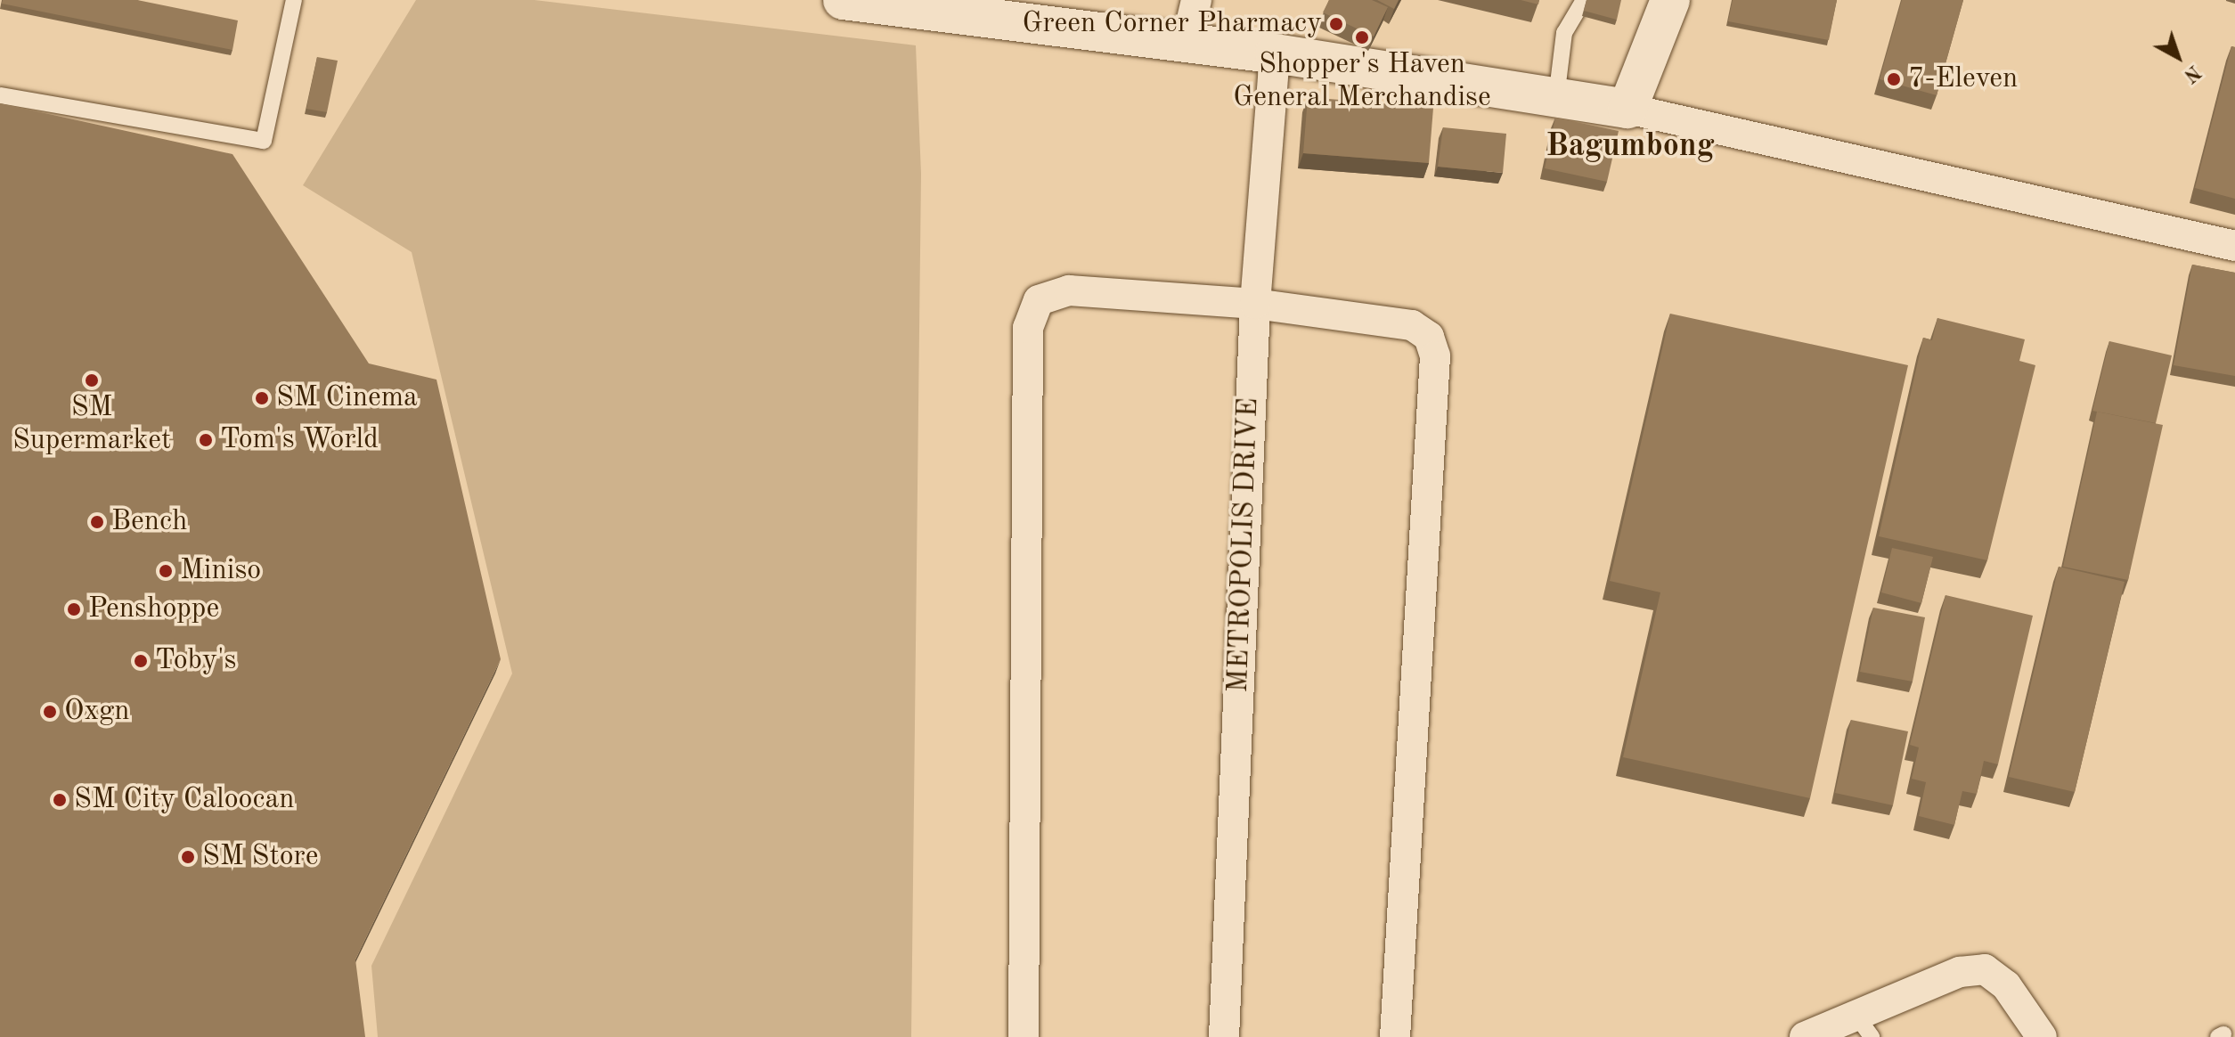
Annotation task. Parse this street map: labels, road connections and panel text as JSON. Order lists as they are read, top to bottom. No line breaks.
{"streets":{"street":["METROPOLIS DRIVE"]},"districts":["Bagumbong"],"places":["Green Corner Pharmacy","Shopper's Haven General Merchandise","7-Eleven","SM Supermarket","SM Cinema","Tom's World","Bench","Miniso","Penshoppe","Toby's","Oxgn","SM City Caloocan","SM Store"],"north":"bottom right"}
